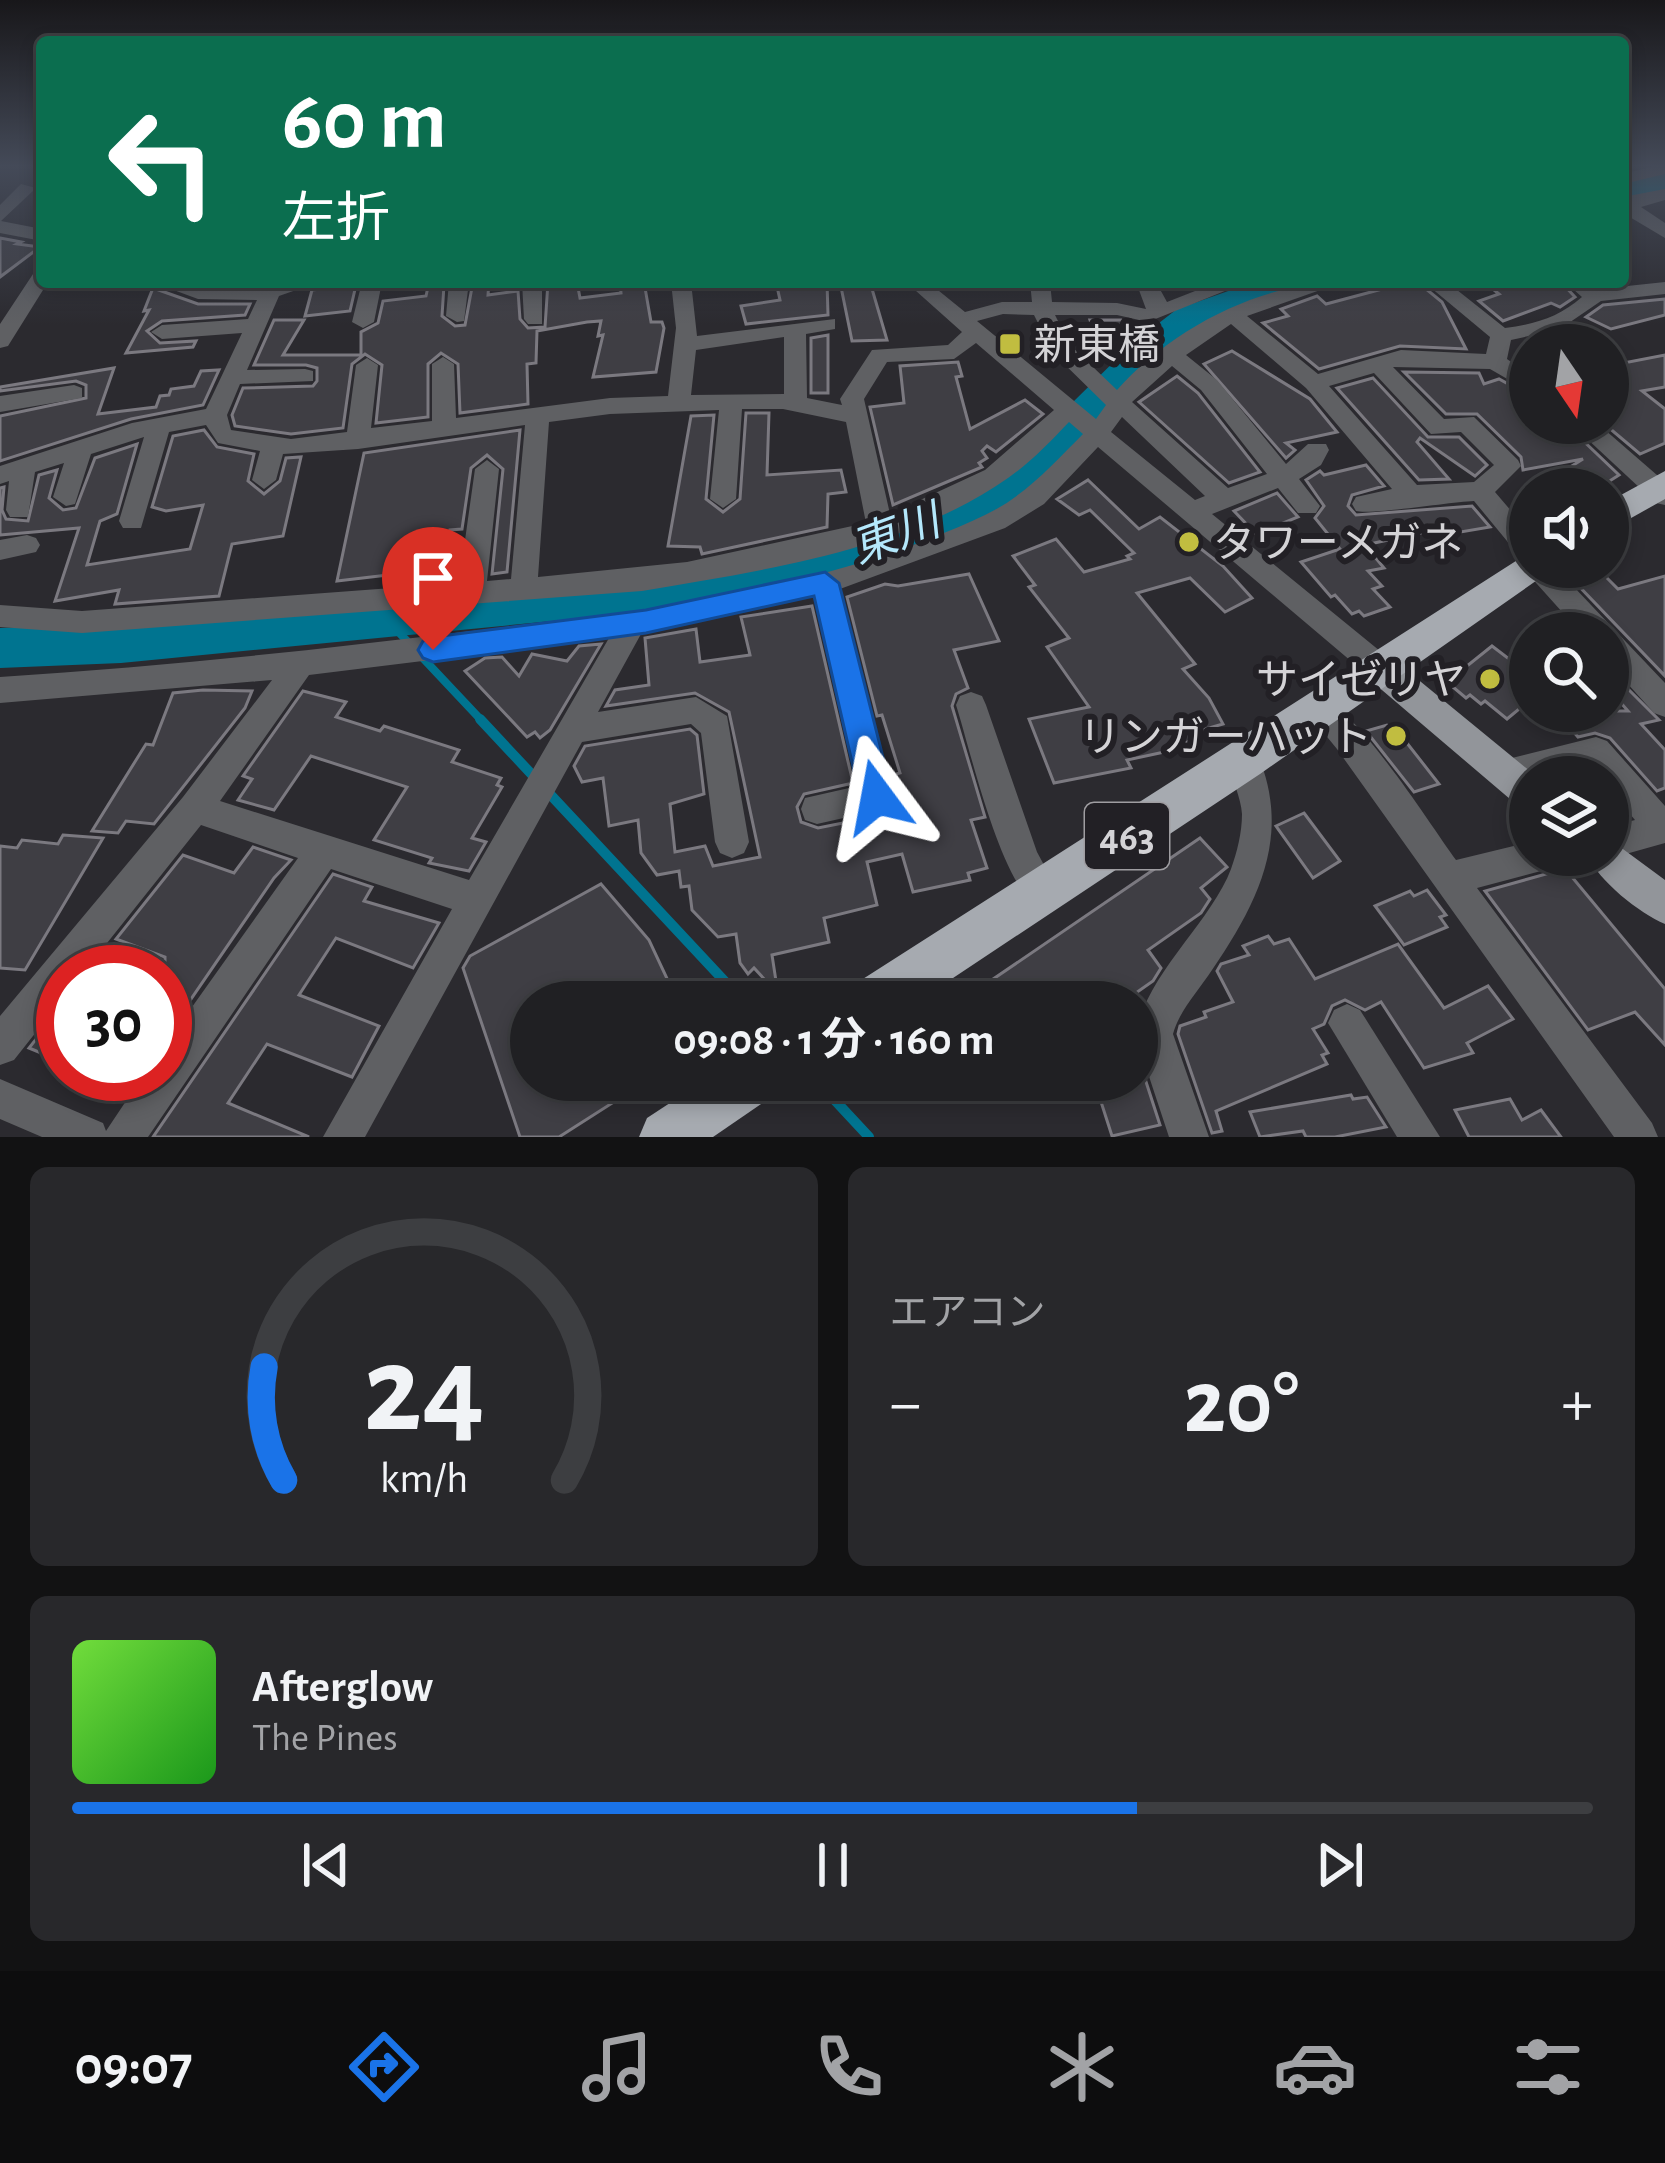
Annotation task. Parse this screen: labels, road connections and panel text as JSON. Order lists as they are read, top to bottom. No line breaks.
{"streets":{"highway":["463"]},"water":["東川"],"places":{"transit":["新東橋"],"other":["タワーメガネ","サイゼリヤ","リンガーハット"]},"north":"bottom","page":{"turn":["60 m","左折"],"limit":"30","trip":"09:08 · 1 分 · 160 m","tile":"エアコン","heat":["−","20°","+"],"song":["Afterglow","The Pines"],"tabs":"09:07","gauge":["24","km/h"]}}
